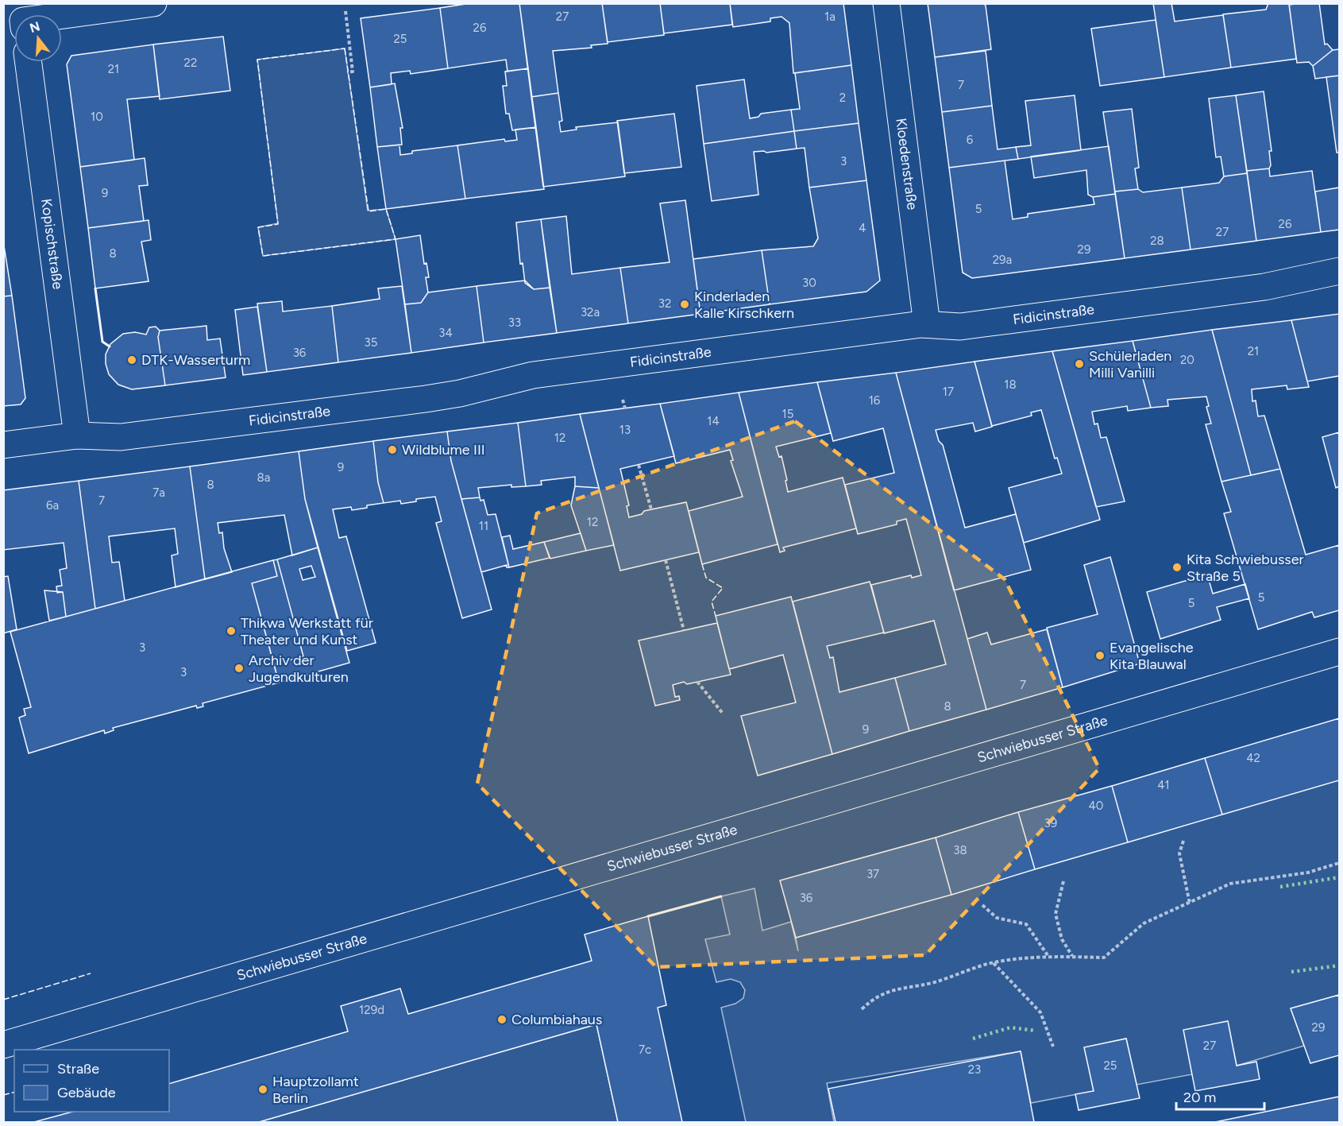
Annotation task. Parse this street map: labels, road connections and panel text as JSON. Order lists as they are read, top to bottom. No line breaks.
{"streets":{"street":["Kloedenstraße","Kopischstraße","Fidicinstraße","Schwiebusser Straße"]},"crossings":[["Kloedenstraße","Fidicinstraße"],["Kopischstraße","Fidicinstraße"]],"places":["Kinderladen Kalle Kirschkern","DTK-Wasserturm","Schülerladen Milli Vanilli","Wildblume III","Kita Schwiebusser Straße 5","Thikwa Werkstatt für Theater und Kunst","Evangelische Kita Blauwal","Archiv der Jugendkulturen","Columbiahaus","Hauptzollamt Berlin"],"house_numbers":["27","1a","26","25","22","21","7","2","10","6","3","9","5","26","4","27","28","29","8","29a","30","32","32a","33","34","35","21","36","20","18","17","16","15","14","13","12","9","8a","8","7a","7","6a","12","11","5","5","3","3","7","8","9","42","41","40","39","38","37","36","129d","29","27","7c","25","23"],"legend":["Straße","Gebäude"],"scale_bar":"20 m","north":"top"}
